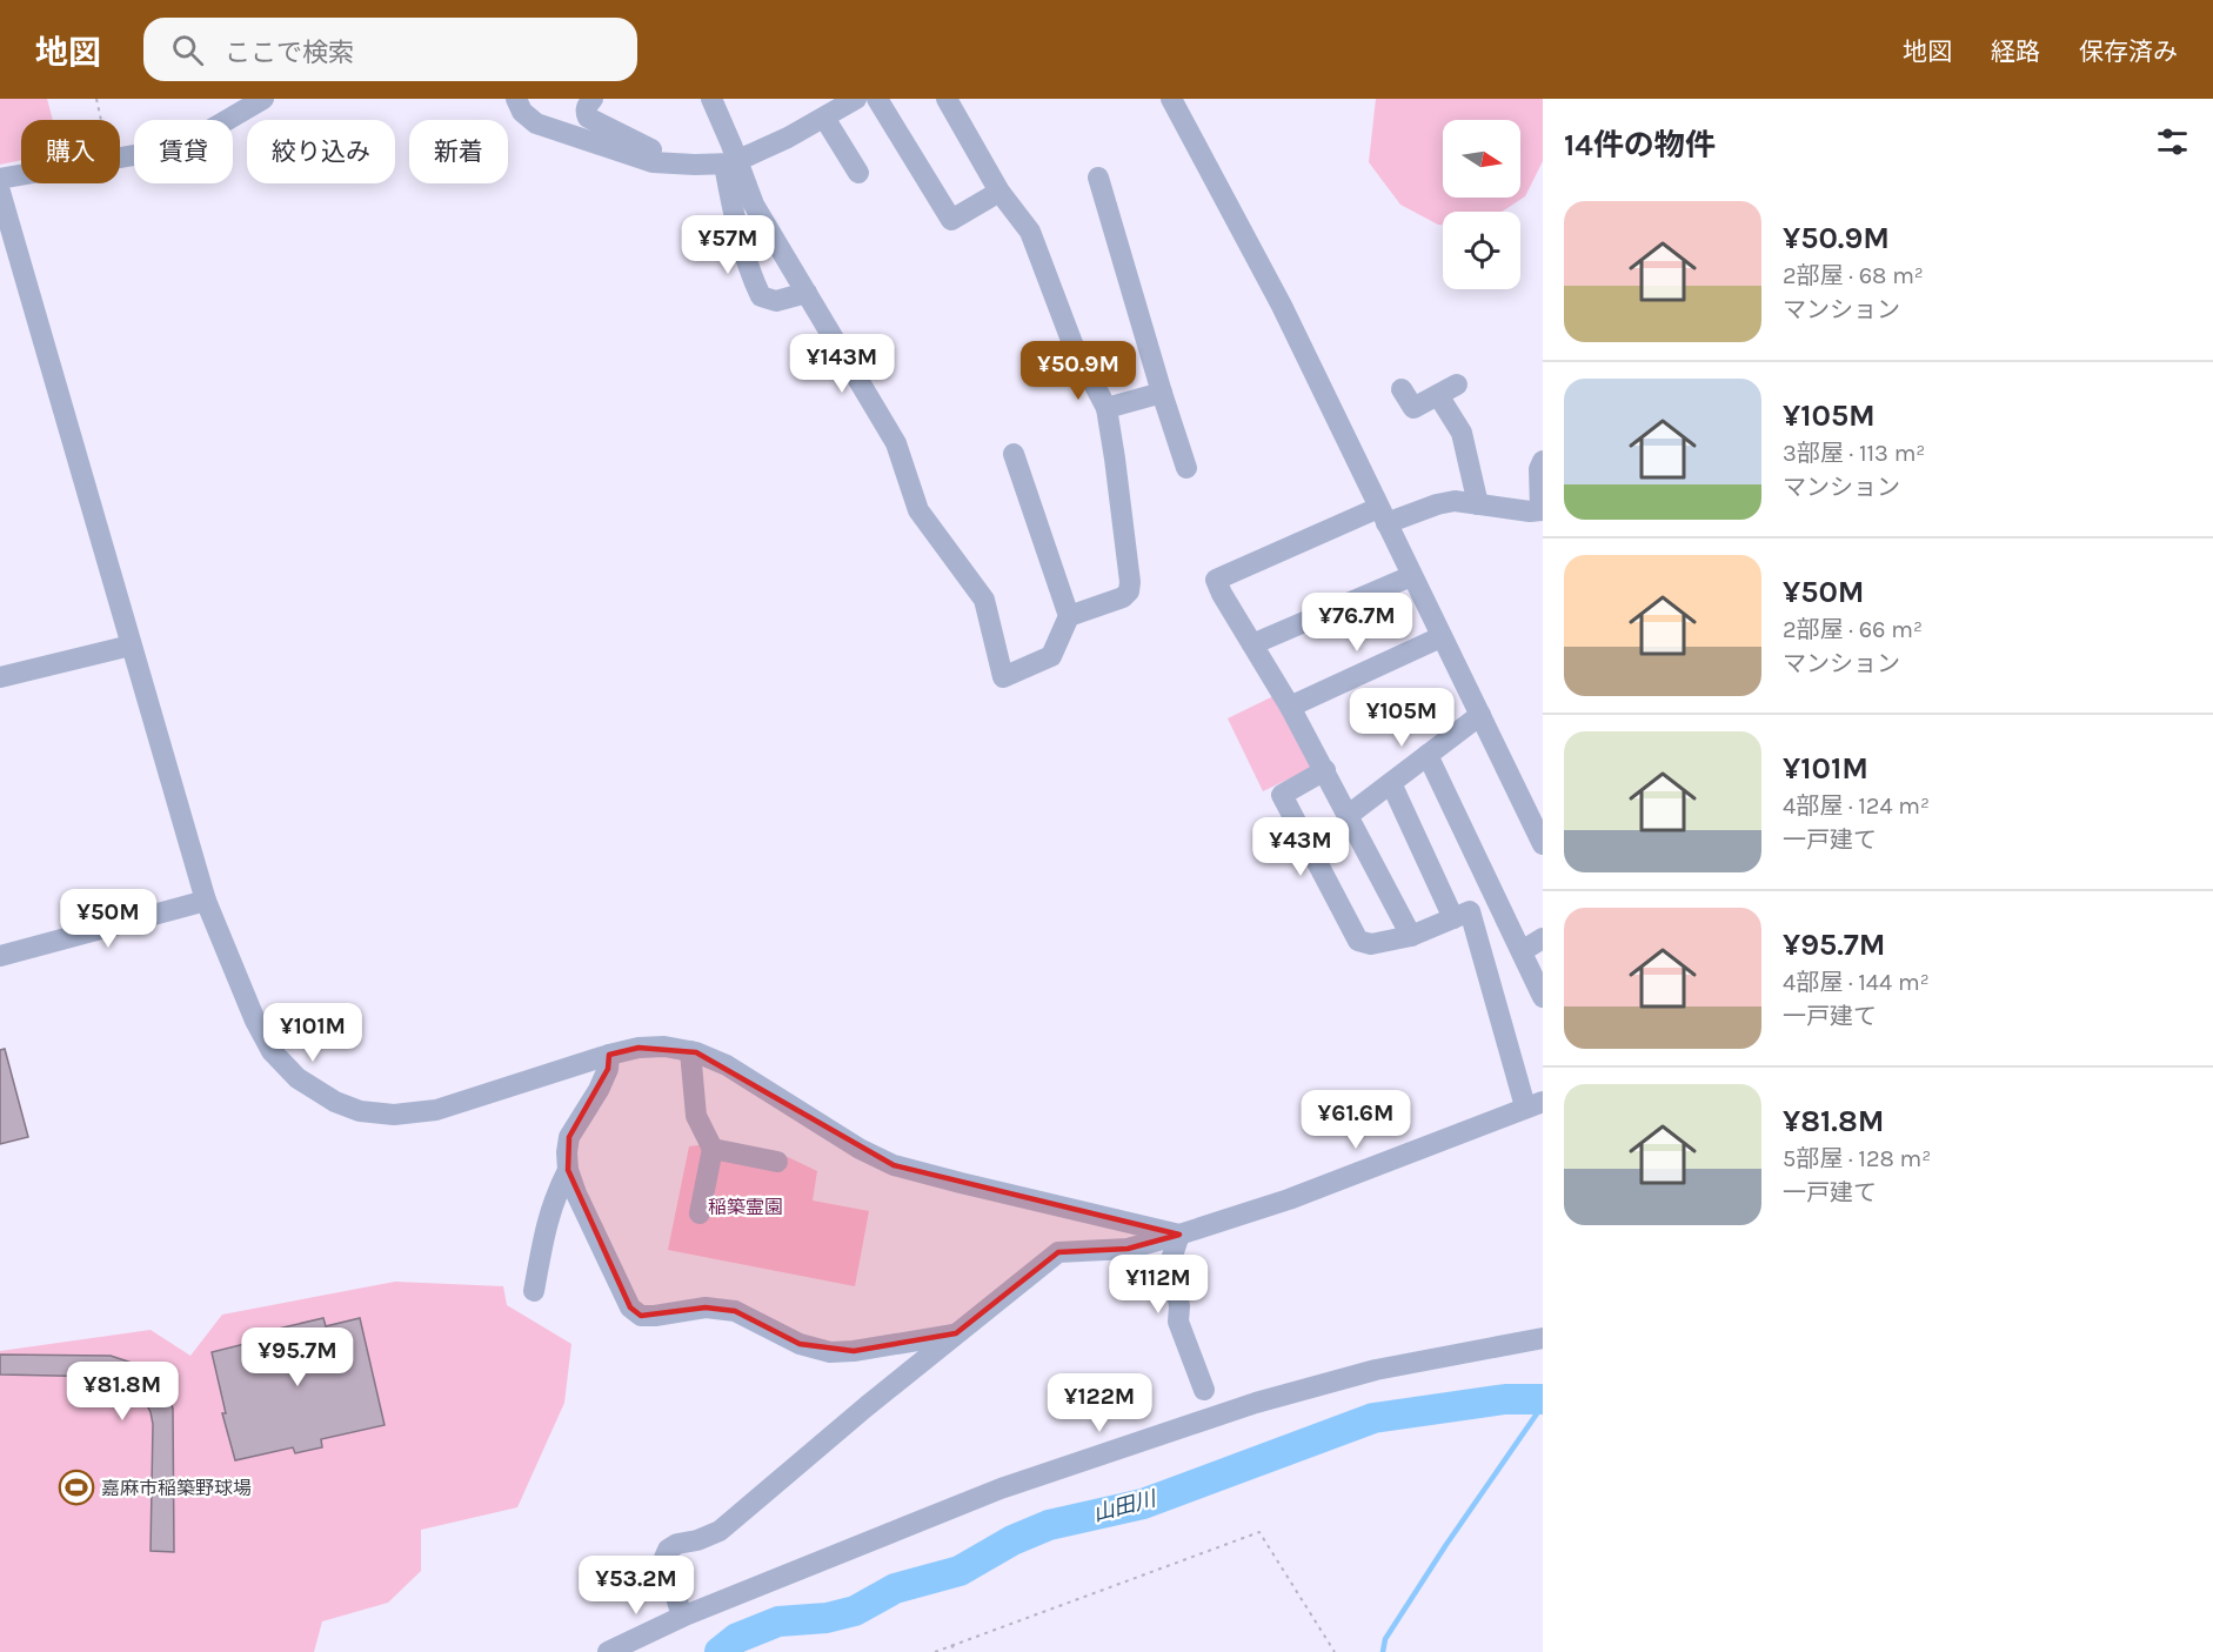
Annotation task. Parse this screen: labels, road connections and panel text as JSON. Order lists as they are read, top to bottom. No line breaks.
{"water":["山田川"],"parks":["稲築霊園"],"places":{"sports":["嘉麻市稲築野球場"]},"north":"right","page":{"header":"地図","search":"ここで検索","nav":["地図","経路","保存済み"],"heading":"14件の物件","chip":["購入","賃貸","絞り込み","新着"],"list":[{"name":"¥50.9M","note":"2部屋 · 68 m² · マンション"},{"name":"¥105M","note":"3部屋 · 113 m² · マンション"},{"name":"¥50M","note":"2部屋 · 66 m² · マンション"},{"name":"¥101M","note":"4部屋 · 124 m² · 一戸建て"},{"name":"¥95.7M","note":"4部屋 · 144 m² · 一戸建て"},{"name":"¥81.8M","note":"5部屋 · 128 m² · 一戸建て"}],"price":["¥57M","¥143M","¥50.9M","¥76.7M","¥105M","¥43M","¥50M","¥101M","¥61.6M","¥112M","¥95.7M","¥81.8M","¥122M","¥53.2M"]}}
